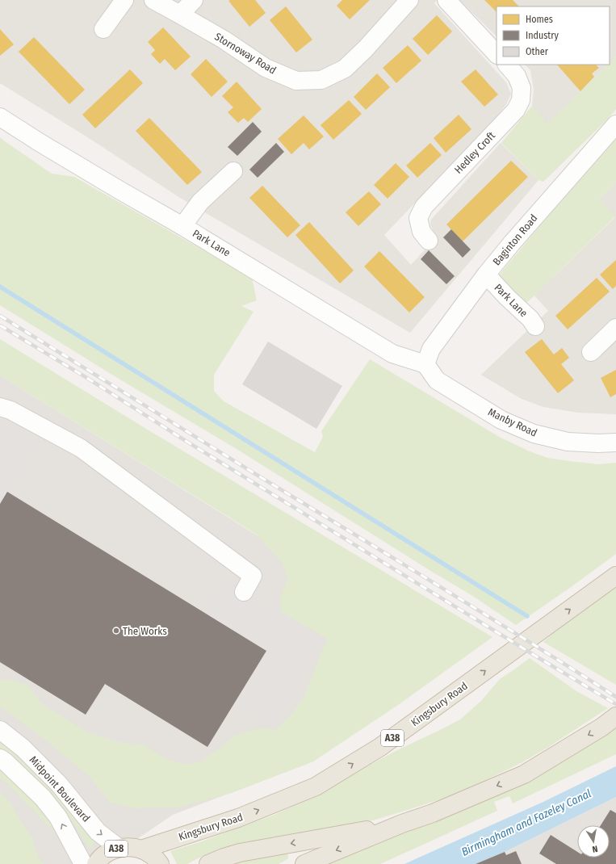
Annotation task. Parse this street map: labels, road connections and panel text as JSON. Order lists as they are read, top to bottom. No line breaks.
{"streets":{"highway":["Kingsbury Road","A38"],"street":["Stornoway Road","Hedley Croft","Baginton Road","Park Lane","Manby Road","Midpoint Boulevard"]},"crossings":[["Baginton Road","Park Lane"],["Baginton Road","Manby Road"],["Park Lane","Manby Road"],["Kingsbury Road","A38"],["A38","Midpoint Boulevard"]],"water":["Birmingham and Fazeley Canal"],"places":["The Works"],"legend":["Homes","Industry","Other"],"north":"bottom"}
